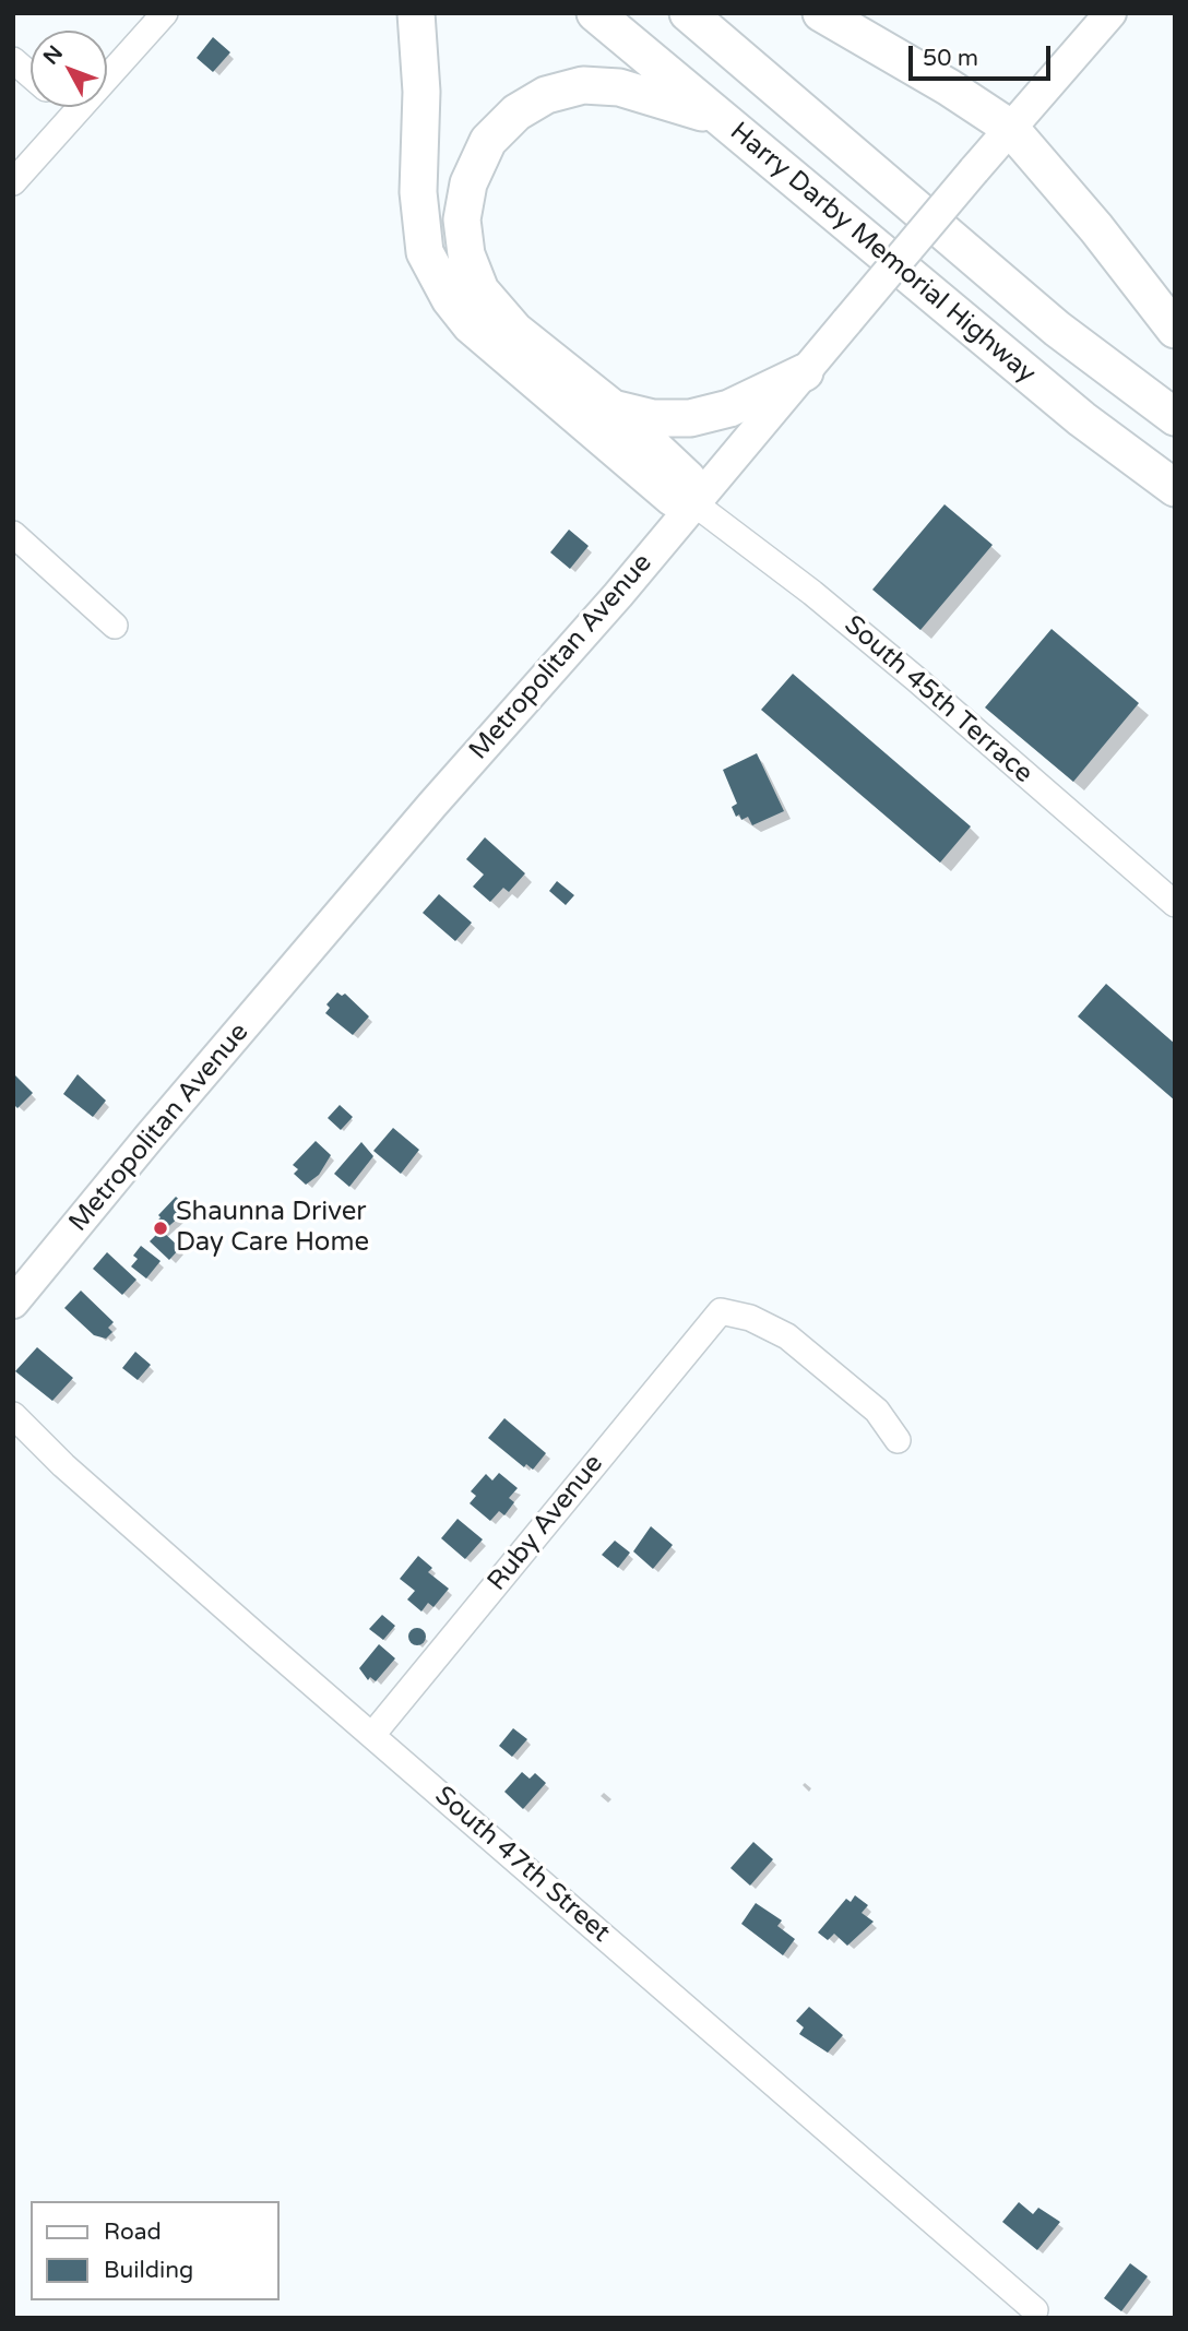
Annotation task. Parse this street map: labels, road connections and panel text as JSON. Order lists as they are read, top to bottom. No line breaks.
{"streets":{"highway":["Harry Darby Memorial Highway"],"main road":["Metropolitan Avenue"],"street":["South 45th Terrace","Ruby Avenue","South 47th Street"]},"crossings":[["Metropolitan Avenue","South 45th Terrace"],["Ruby Avenue","South 47th Street"]],"places":["Shaunna Driver Day Care Home"],"legend":["Road","Building"],"scale_bar":"50 m","north":"top left"}
